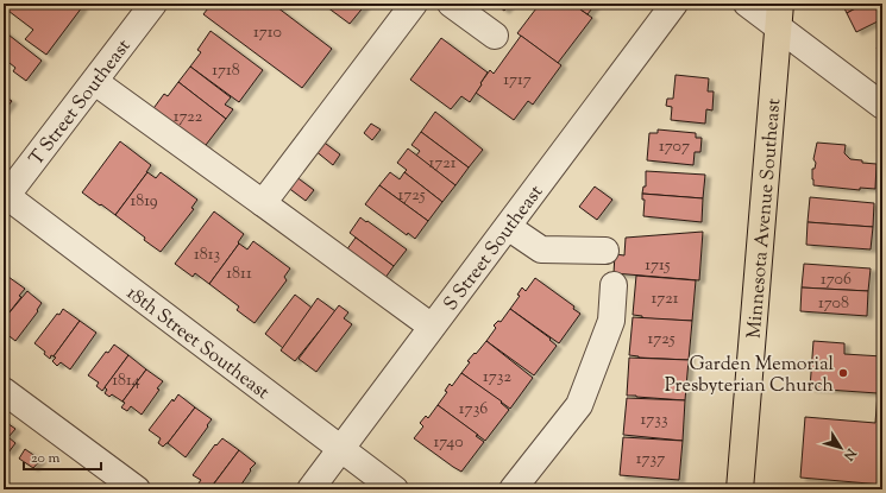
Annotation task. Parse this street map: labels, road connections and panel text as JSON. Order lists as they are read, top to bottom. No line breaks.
{"streets":{"main road":["Minnesota Avenue Southeast"],"street":["T Street Southeast","S Street Southeast","18th Street Southeast"]},"crossings":[["T Street Southeast","18th Street Southeast"],["S Street Southeast","18th Street Southeast"]],"places":["Garden Memorial Presbyterian Church"],"house_numbers":["1710","1718","1717","1722","1707","1721","1725","1819","1813","1715","1811","1706","1721","1708","1725","1732","1814","1736","1733","1740","1737"],"scale_bar":"20 m","north":"bottom right"}
